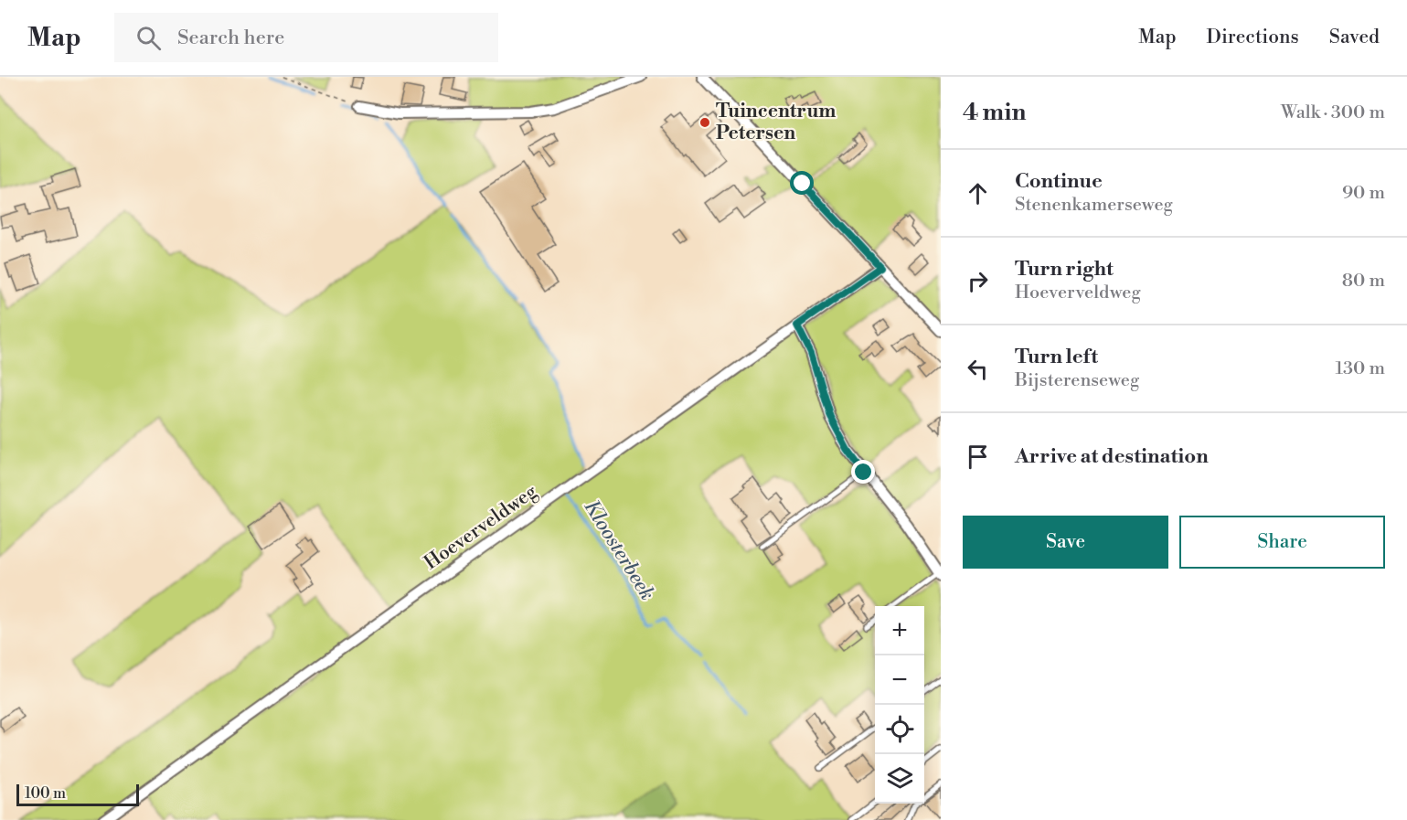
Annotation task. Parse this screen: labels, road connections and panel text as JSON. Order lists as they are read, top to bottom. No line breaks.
{"streets":{"street":["Hoeverveldweg"]},"water":["Kloosterbeek"],"places":["Tuincentrum Petersen"],"scale_bar":"100 m","page":{"header":"Map","search":"Search here","nav":["Map","Directions","Saved"],"heading":["4 min","Walk · 300 m"],"list":[["Continue","Stenenkamerseweg","90 m"],["Turn right","Hoeverveldweg","80 m"],["Turn left","Bijsterenseweg","130 m"],"Arrive at destination"],"buttons":["Save","Share"],"map_buttons":["+","−"],"scale":"100 m"}}
